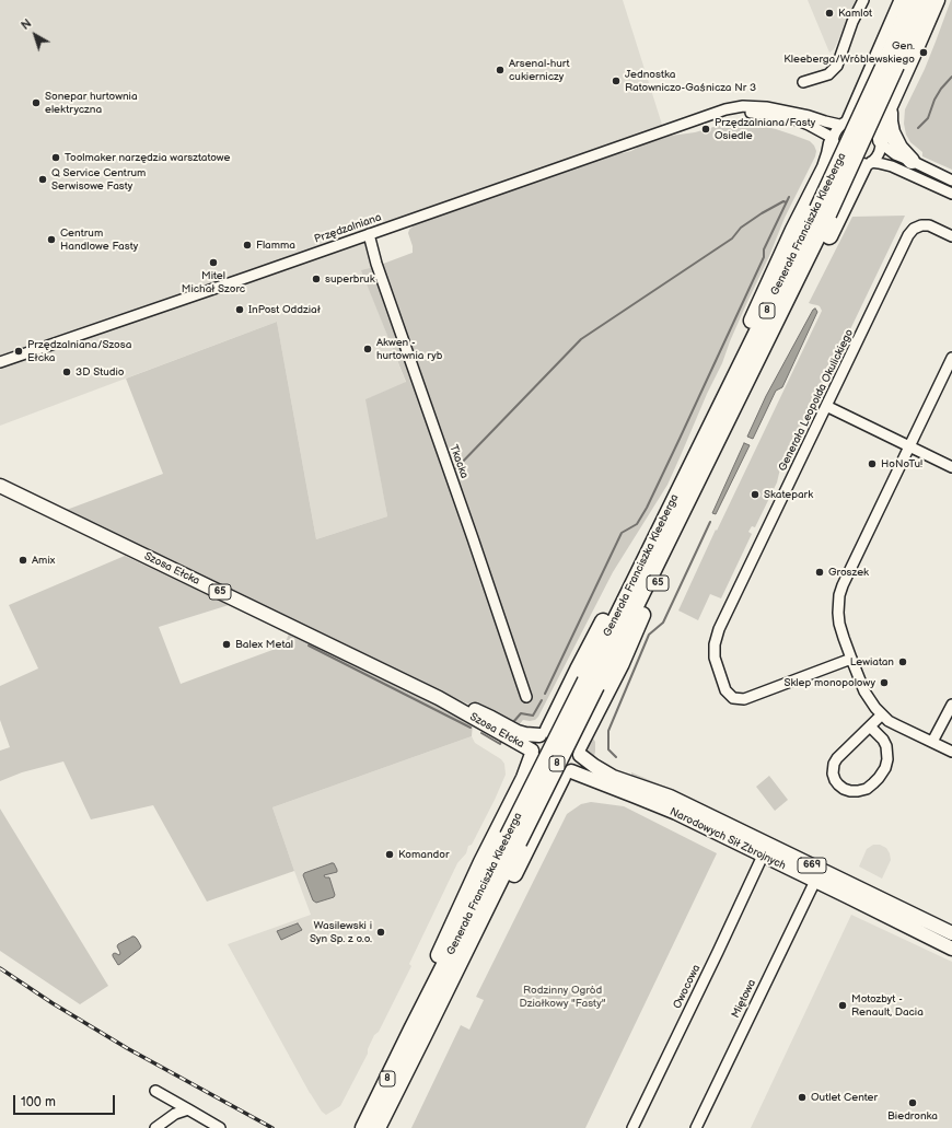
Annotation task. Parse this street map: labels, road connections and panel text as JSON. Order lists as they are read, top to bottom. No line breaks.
{"streets":{"highway":["Generała Franciszka Kleeberga","8","65"],"main road":["Szosa Ełcka","Narodowych Sił Zbrojnych","669"],"street":["Przędzalniana","Generała Leopolda Okulickiego","Tkacka","Owocowa","Miętowa"]},"crossings":[["Generała Franciszka Kleeberga","65"],["Przędzalniana","Tkacka"],["Szosa Ełcka","65"],["Szosa Ełcka","Narodowych Sił Zbrojnych"],["65","Narodowych Sił Zbrojnych"],["Narodowych Sił Zbrojnych","Owocowa"],["Narodowych Sił Zbrojnych","Miętowa"]],"parks":["Rodzinny Ogród Działkowy \"Fasty\""],"places":["Kamlot","Gen. Kleeberga/Wróblewskiego","Arsenal-hurt cukierniczy","Jednostka Ratowniczo-Gaśnicza Nr 3","Sonepar hurtownia elektryczna","Przędzalniana/Fasty Osiedle","Toolmaker narzędzia warsztatowe","Q Service Centrum Serwisowe Fasty","Centrum Handlowe Fasty","Flamma","Mitel Michał Szorc","superbruk","InPost Oddział","Akwen - hurtownia ryb","Przędzalniana/Szosa Ełcka","3D Studio","HoNoTu!","Skatepark","Amix","Groszek","Balex Metal","Lewiatan","Sklep monopolowy","Komandor","Wasilewski i Syn Sp. z o.o.","Motozbyt - Renault, Dacia","Outlet Center","Biedronka"],"scale_bar":"100 m","north":"top left"}
